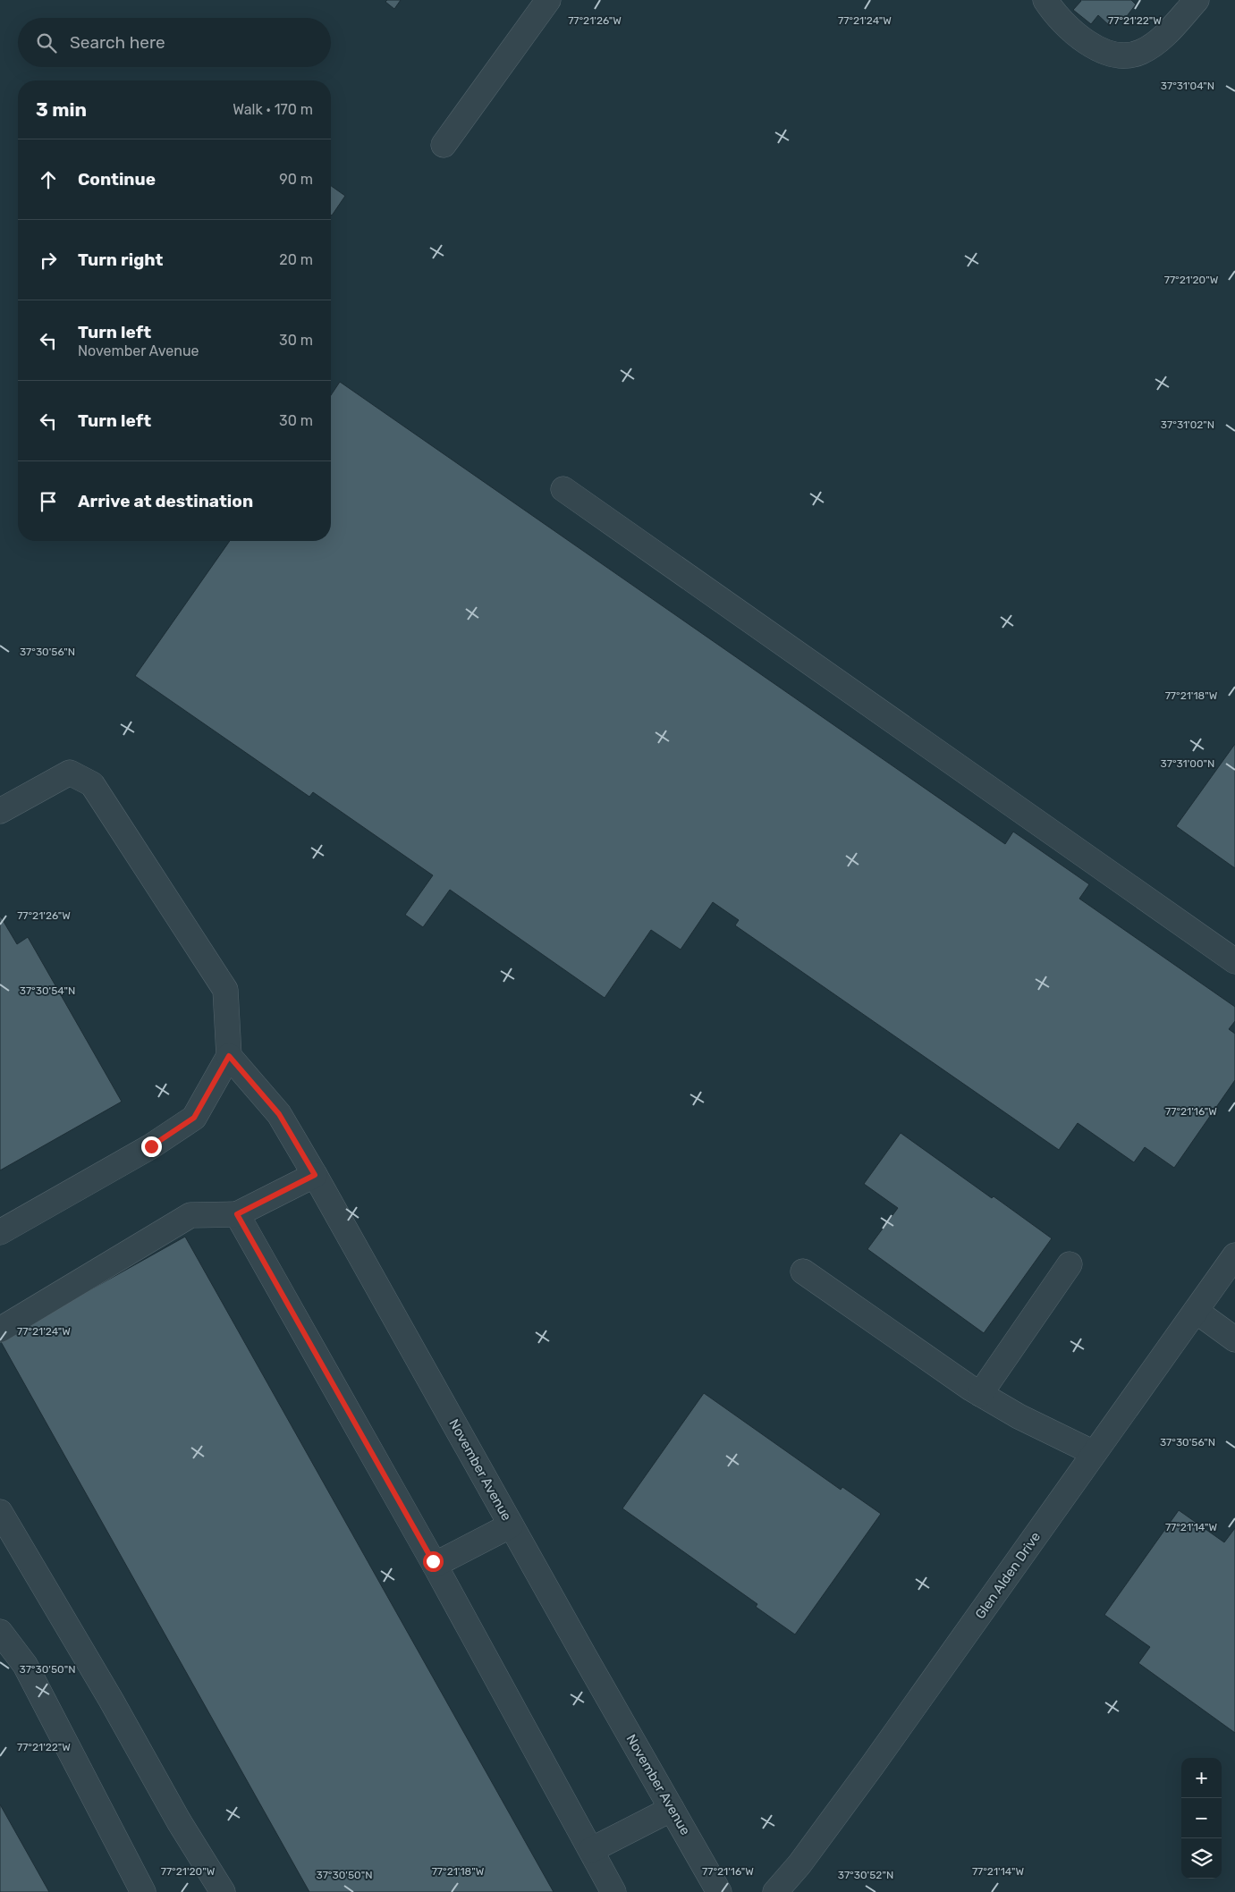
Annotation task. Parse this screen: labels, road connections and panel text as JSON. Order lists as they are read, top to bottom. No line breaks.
{"streets":{"street":["November Avenue","Glen Alden Drive"]},"page":{"search":"Search here","heading":["3 min","Walk · 170 m"],"list":[["Continue","90 m"],["Turn right","20 m"],["Turn left","November Avenue","30 m"],["Turn left","30 m"],"Arrive at destination"],"map_buttons":["+","−"]},"coordinates":["77°21'26\"W","77°21'24\"W","77°21'22\"W","37°31'04\"N","77°21'20\"W","37°31'02\"N","37°30'56\"N","77°21'18\"W","37°31'00\"N","37°30'54\"N","77°21'16\"W","77°21'14\"W","37°30'50\"N","37°30'52\"N"]}
